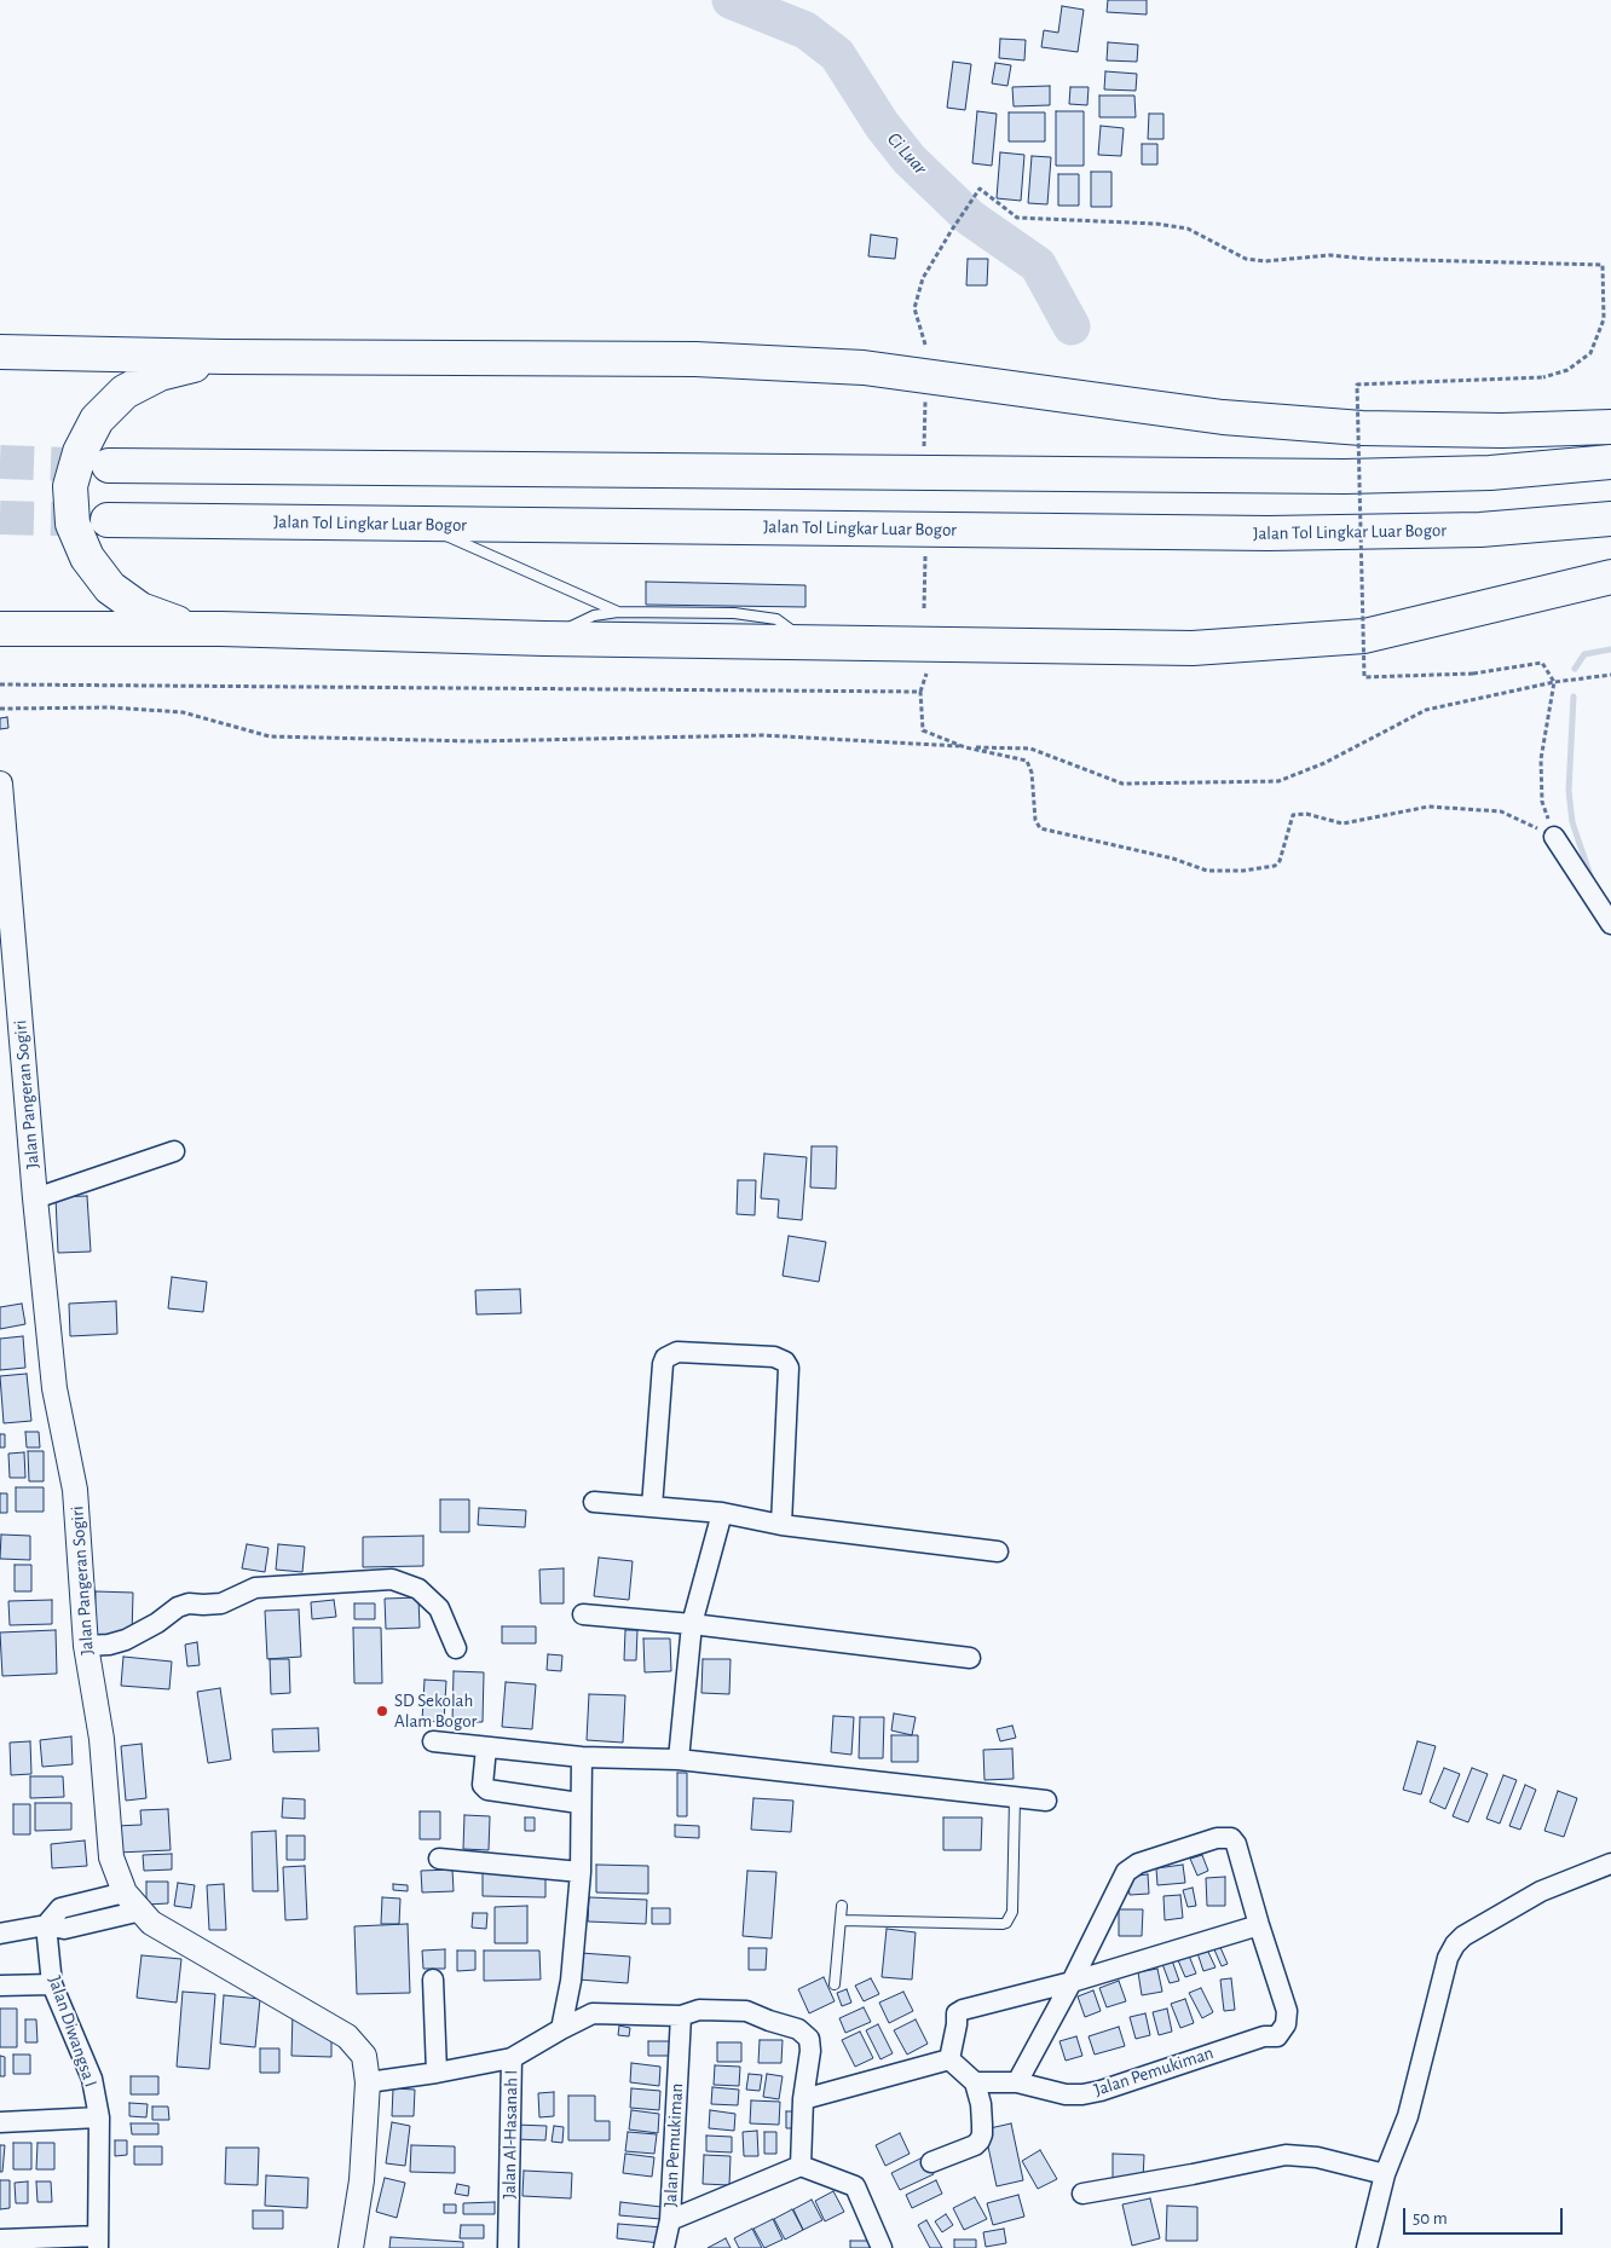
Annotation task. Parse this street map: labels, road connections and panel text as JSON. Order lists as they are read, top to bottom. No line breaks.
{"streets":{"highway":["Jalan Tol Lingkar Luar Bogor"],"street":["Jalan Pangeran Sogiri","Jalan Diwangsa I","Jalan Pemukiman","Jalan Al-Hasanah I"]},"crossings":[["Jalan Pangeran Sogiri","Jalan Al-Hasanah I"]],"water":["Ci Luar"],"places":["SD Sekolah Alam Bogor"],"scale_bar":"50 m"}
